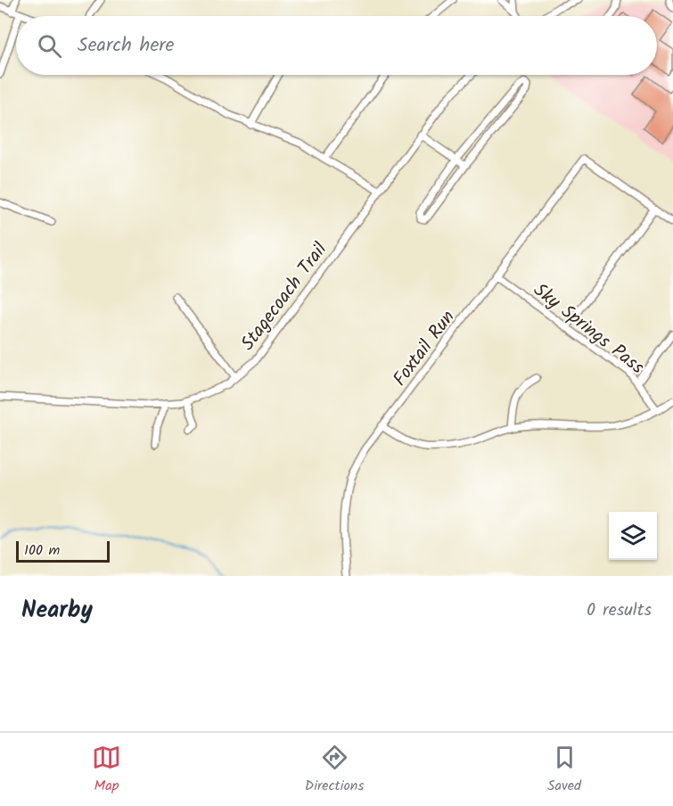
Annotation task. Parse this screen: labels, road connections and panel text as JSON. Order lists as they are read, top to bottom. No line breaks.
{"streets":{"street":["Stagecoach Trail","Sky Springs Pass","Foxtail Run"]},"crossings":[["Sky Springs Pass","Foxtail Run"]],"scale_bar":"100 m","page":{"search":"Search here","scale":"100 m","heading":["Nearby","0 results"],"nav":["Map","Directions","Saved"]}}
